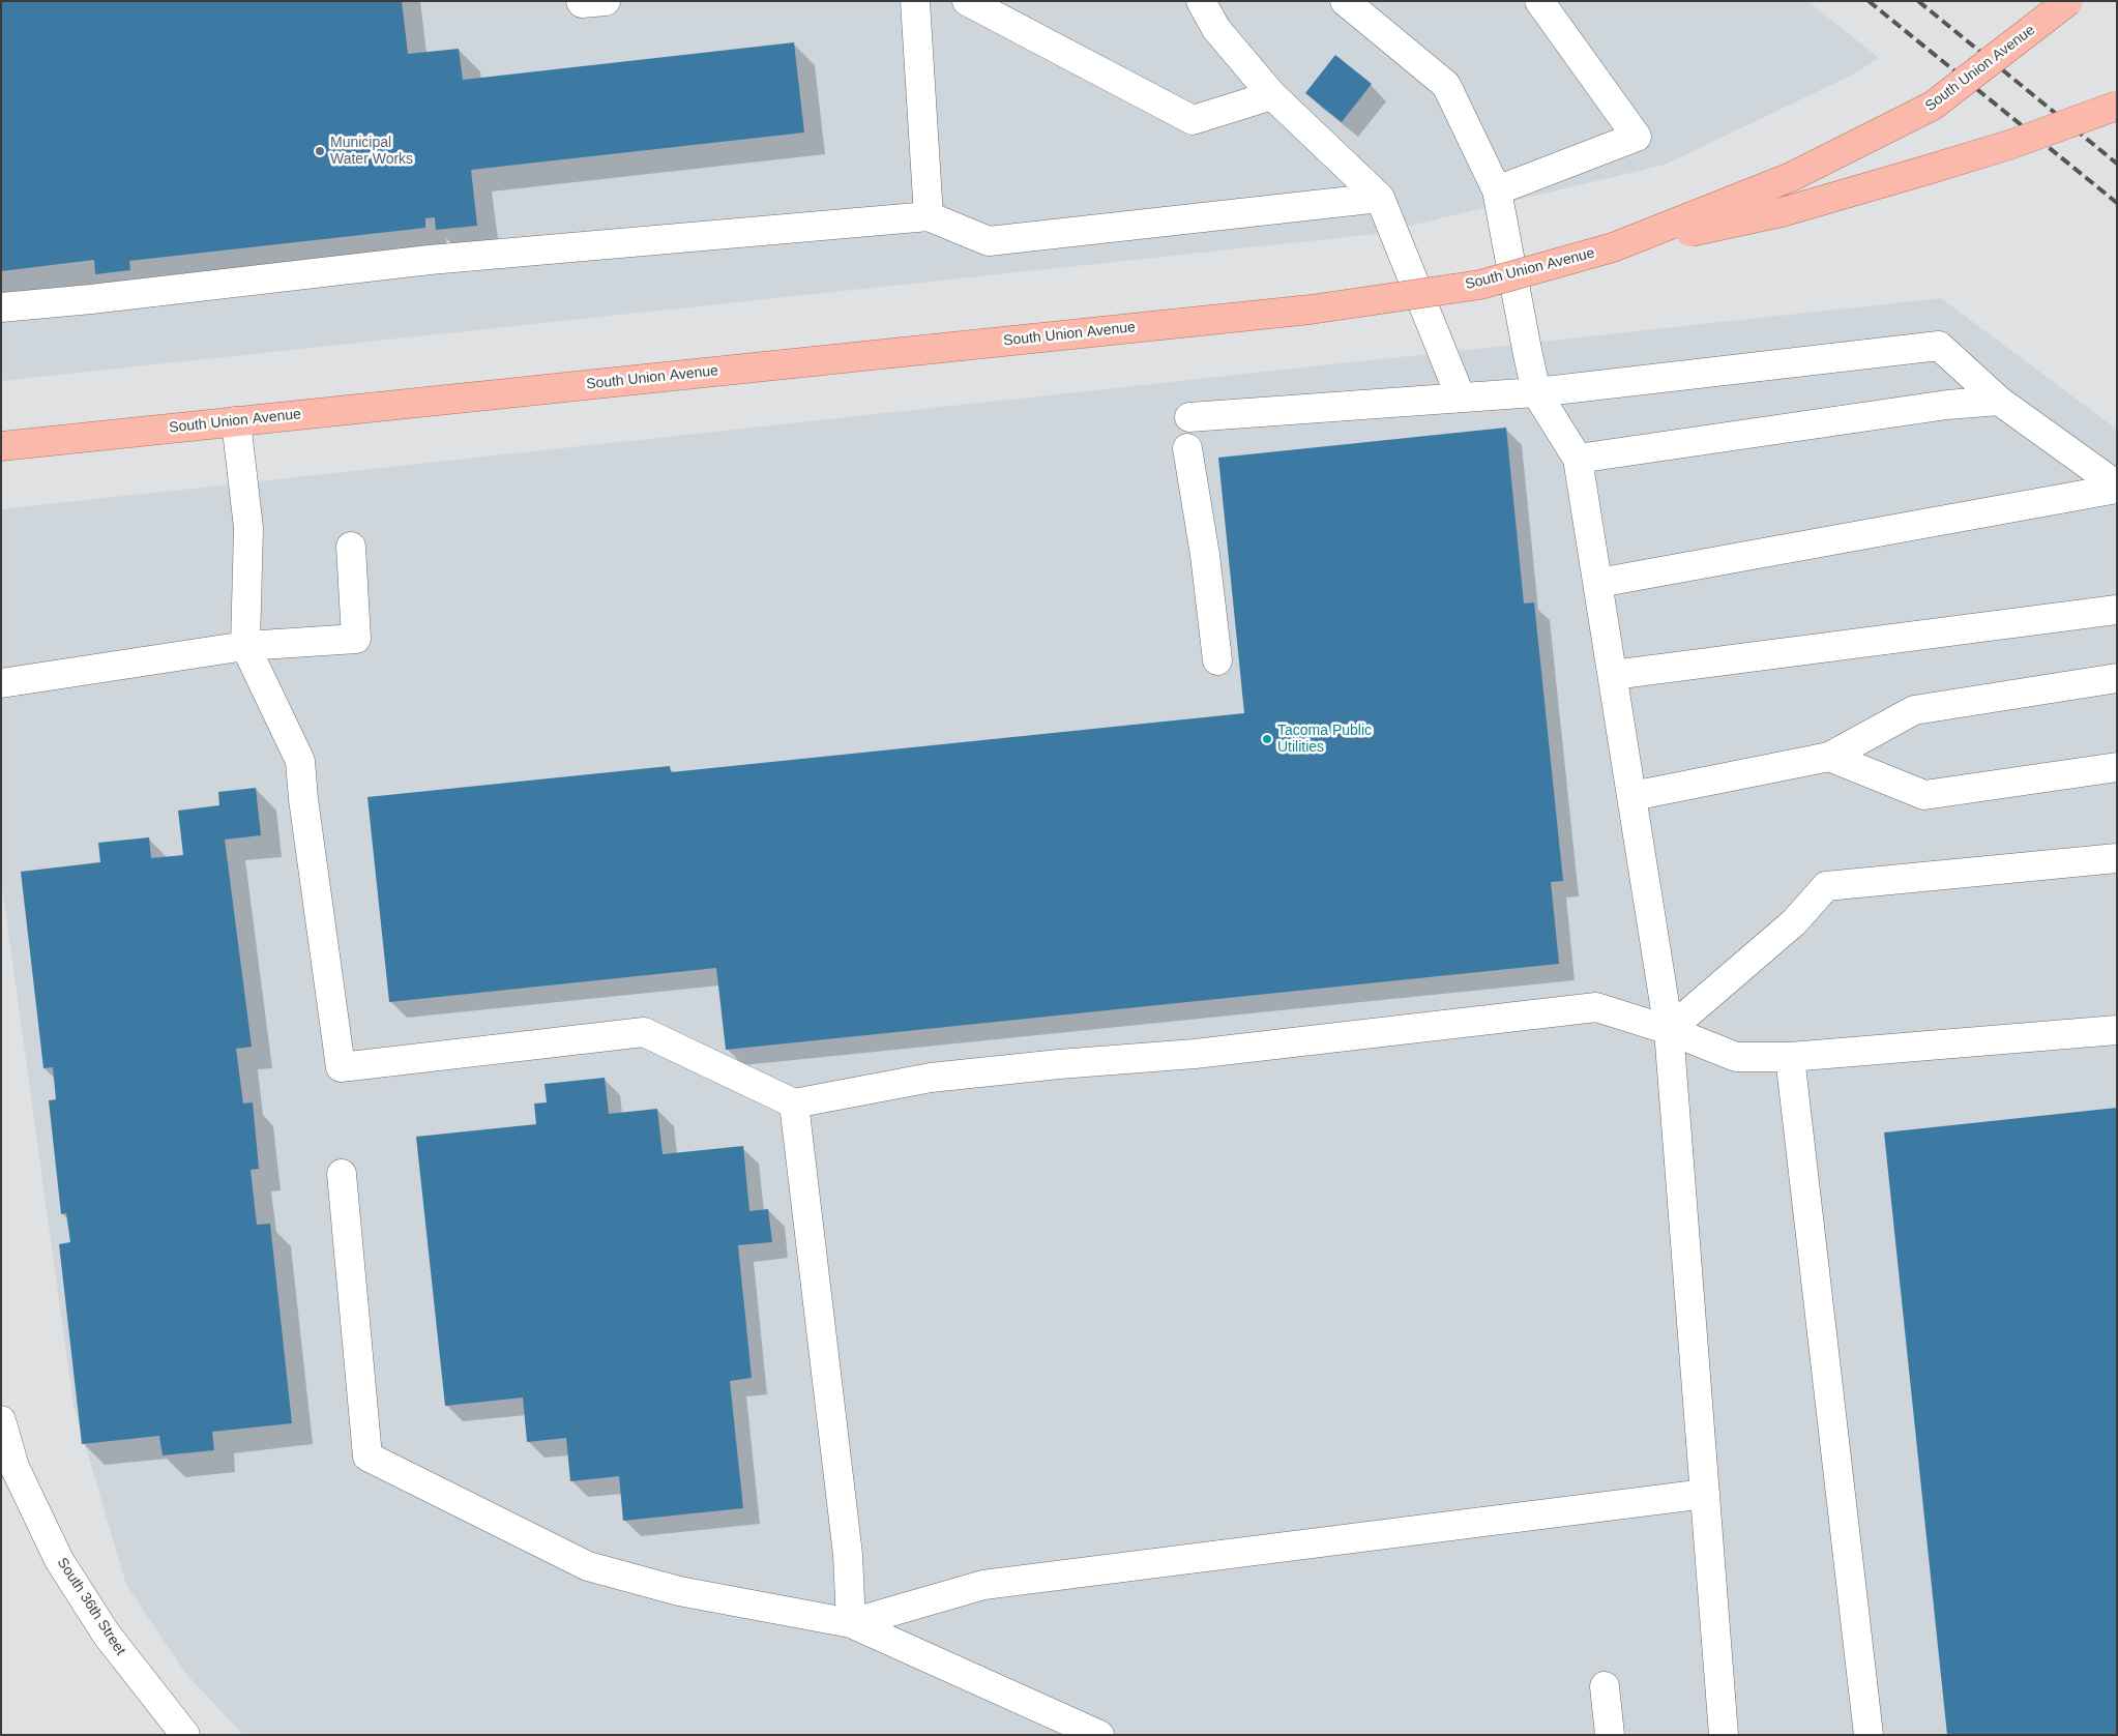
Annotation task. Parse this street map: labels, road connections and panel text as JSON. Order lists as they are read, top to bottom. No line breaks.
{"streets":{"main road":["South Union Avenue"],"street":["South 36th Street"]},"places":["Municipal Water Works","Tacoma Public Utilities"]}
